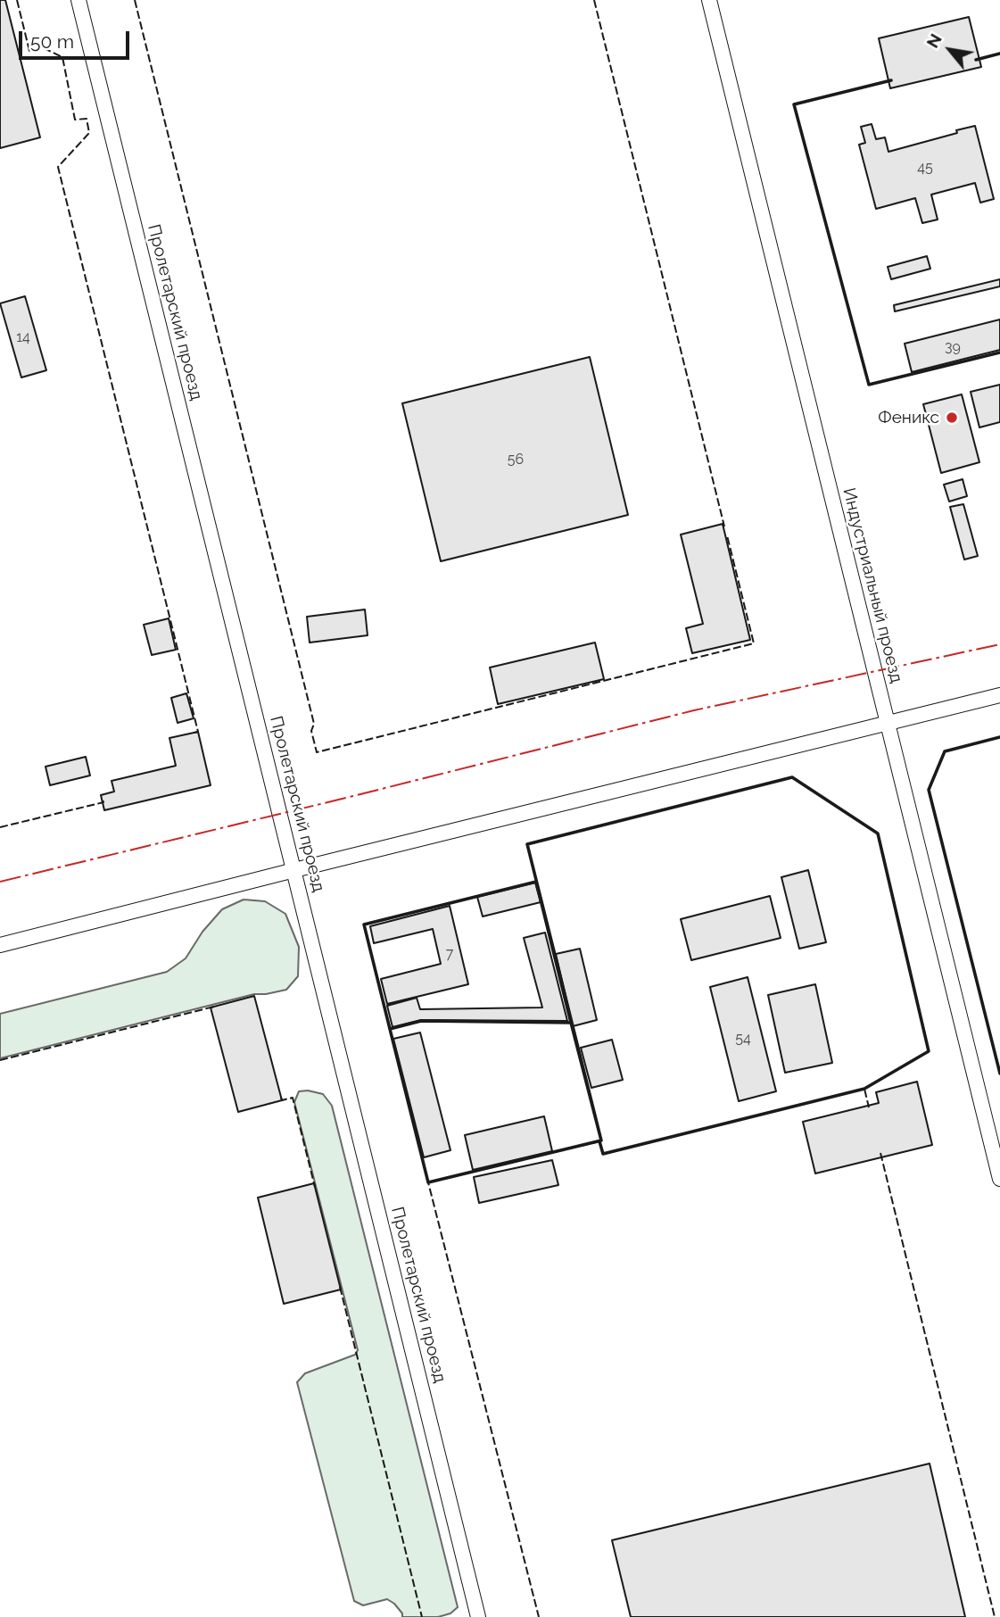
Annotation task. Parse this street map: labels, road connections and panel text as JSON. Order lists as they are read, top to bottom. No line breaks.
{"streets":{"street":["Пролетарский проезд","Индустриальный проезд"]},"places":["Феникс"],"house_numbers":["45","14","39","56","7","54"],"scale_bar":"50 m","north":"top left"}
